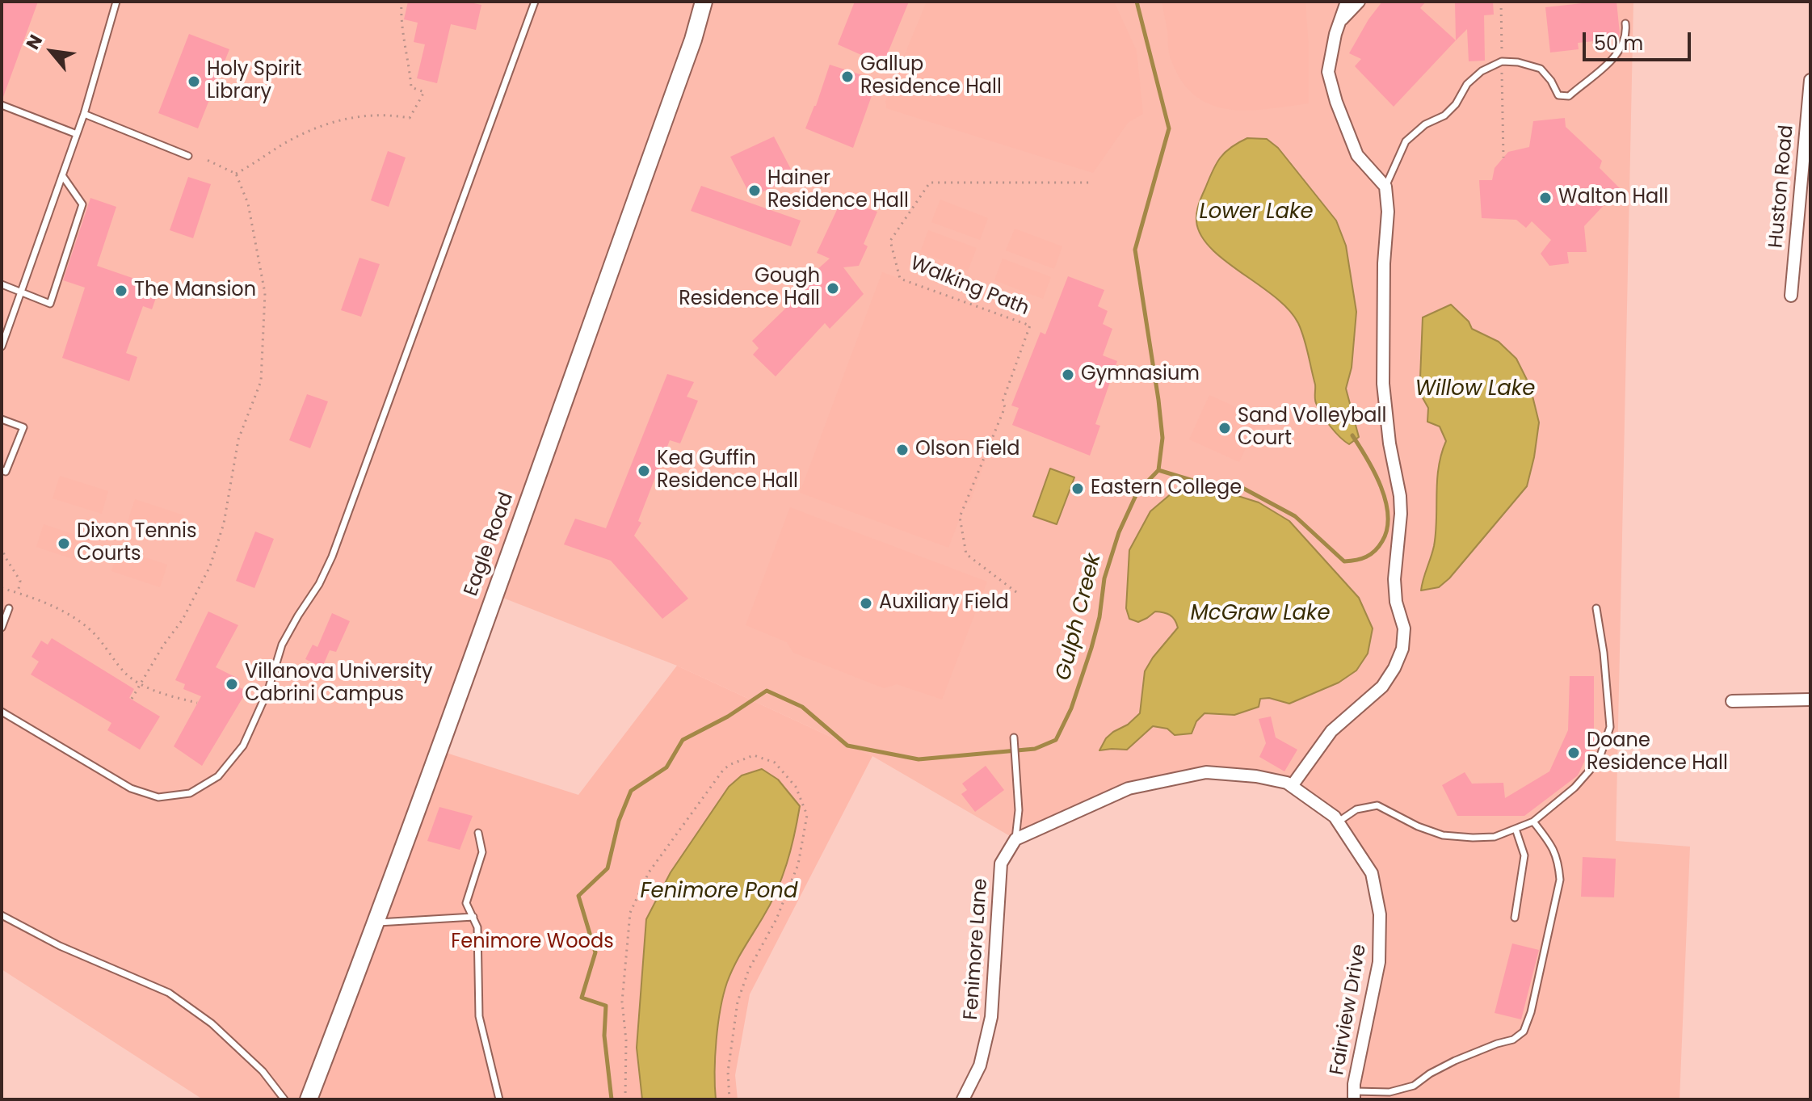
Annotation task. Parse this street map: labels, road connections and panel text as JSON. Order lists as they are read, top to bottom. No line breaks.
{"streets":{"street":["Huston Road","Eagle Road","Fenimore Lane","Fairview Drive"],"path":["Walking Path"]},"crossings":[["Fenimore Lane","Fairview Drive"]],"water":["Lower Lake","Willow Lake","McGraw Lake","Gulph Creek","Fenimore Pond"],"parks":["Fenimore Woods"],"places":["Gallup Residence Hall","Holy Spirit Library","Hainer Residence Hall","Walton Hall","Gough Residence Hall","The Mansion","Gymnasium","Sand Volleyball Court","Olson Field","Kea Guffin Residence Hall","Eastern College","Dixon Tennis Courts","Auxiliary Field","Villanova University Cabrini Campus","Doane Residence Hall"],"scale_bar":"50 m","north":"top left"}
